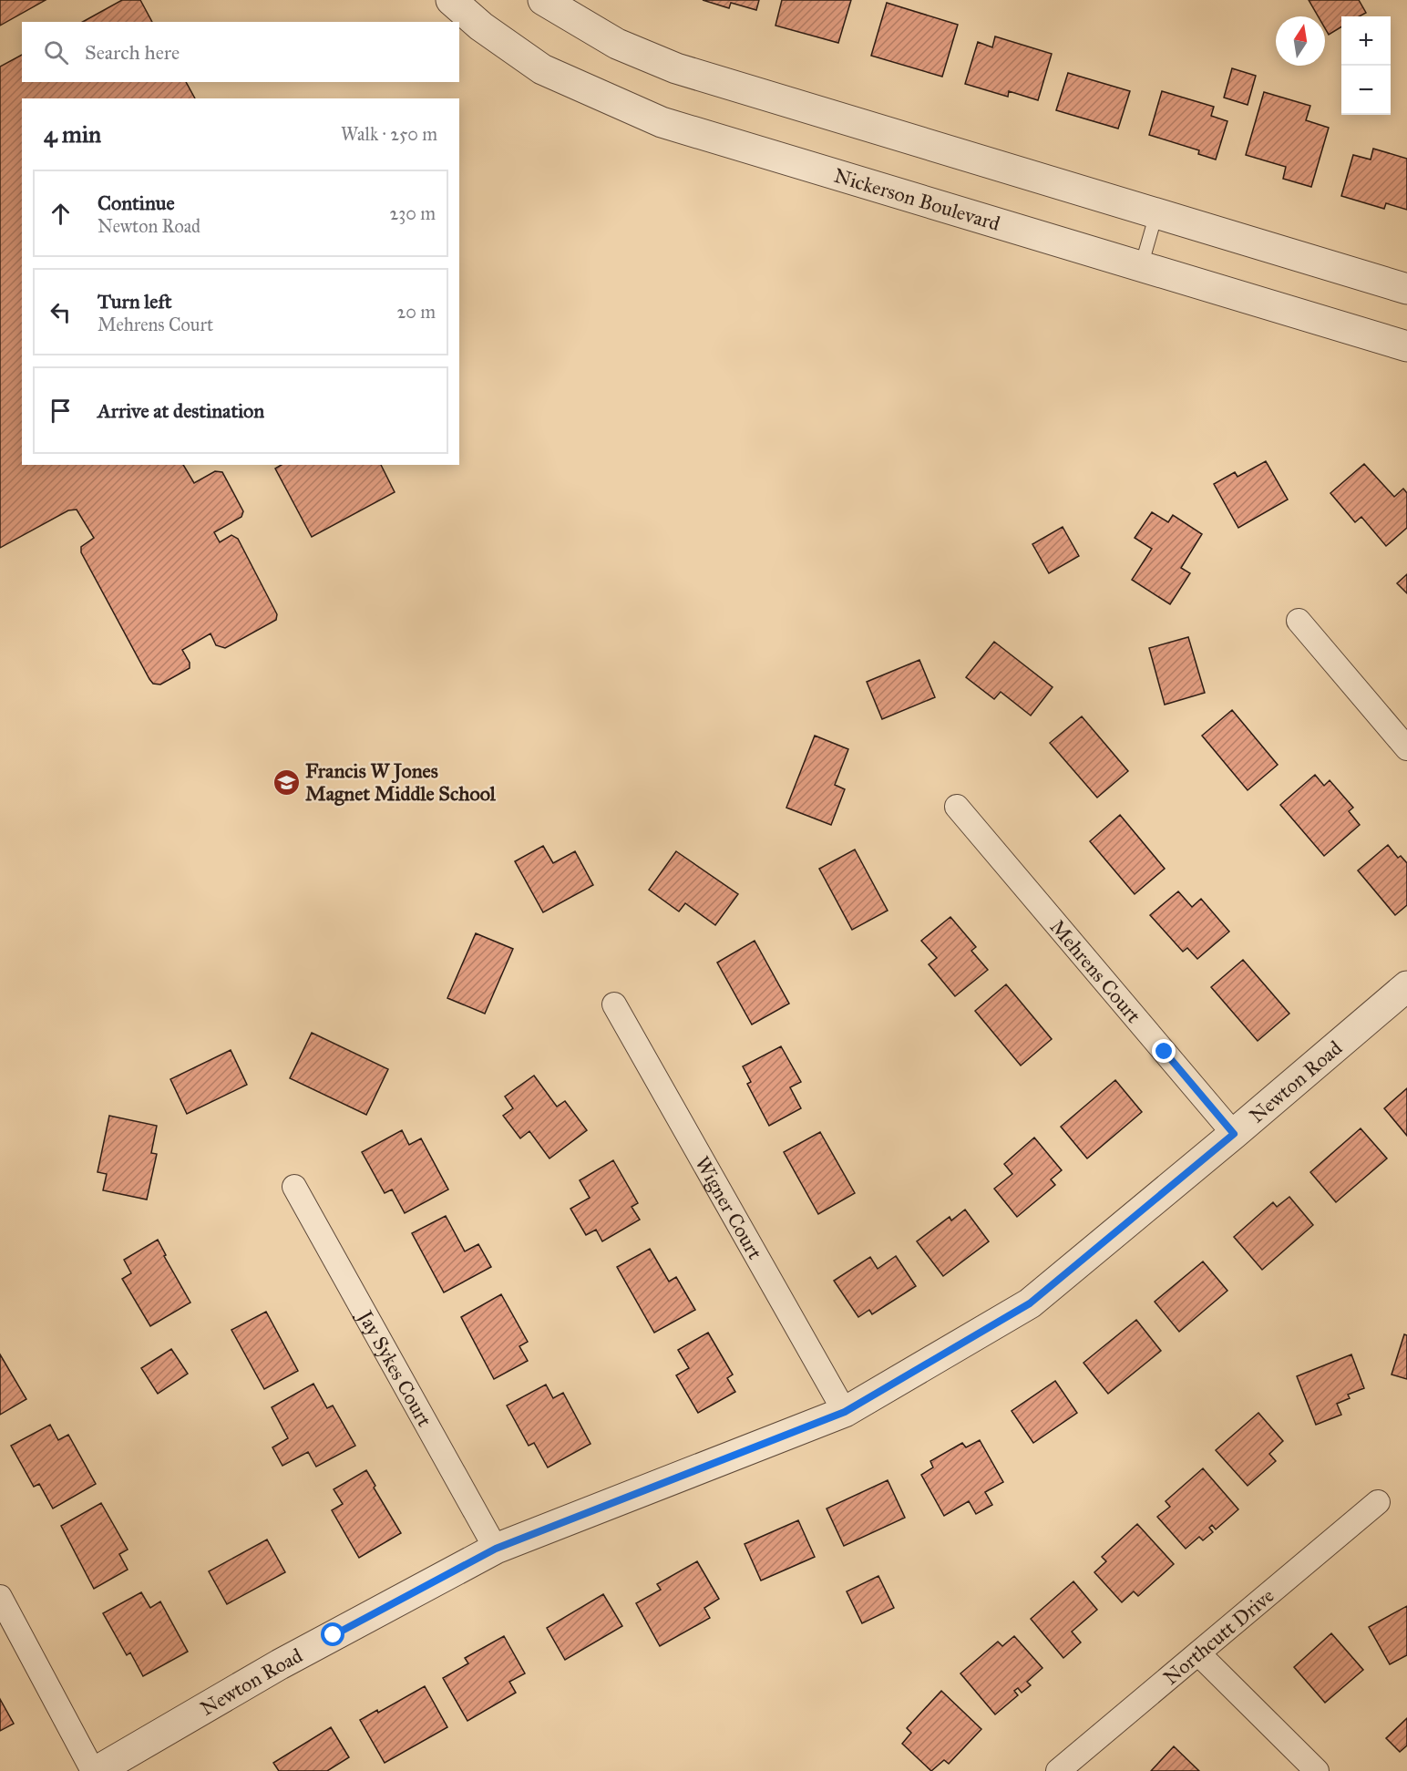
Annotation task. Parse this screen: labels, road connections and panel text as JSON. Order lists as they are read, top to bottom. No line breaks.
{"streets":{"street":["Nickerson Boulevard","Mehrens Court","Newton Road","Wigner Court","Jay Sykes Court","Northcutt Drive"]},"crossings":[["Mehrens Court","Newton Road"],["Newton Road","Wigner Court"],["Newton Road","Jay Sykes Court"]],"places":{"school or university":["Francis W Jones Magnet Middle School"]},"north":"top","page":{"map_buttons":["+","−"],"search":"Search here","heading":["4 min","Walk · 250 m"],"list":[["Continue","Newton Road","230 m"],["Turn left","Mehrens Court","20 m"],"Arrive at destination"]}}
